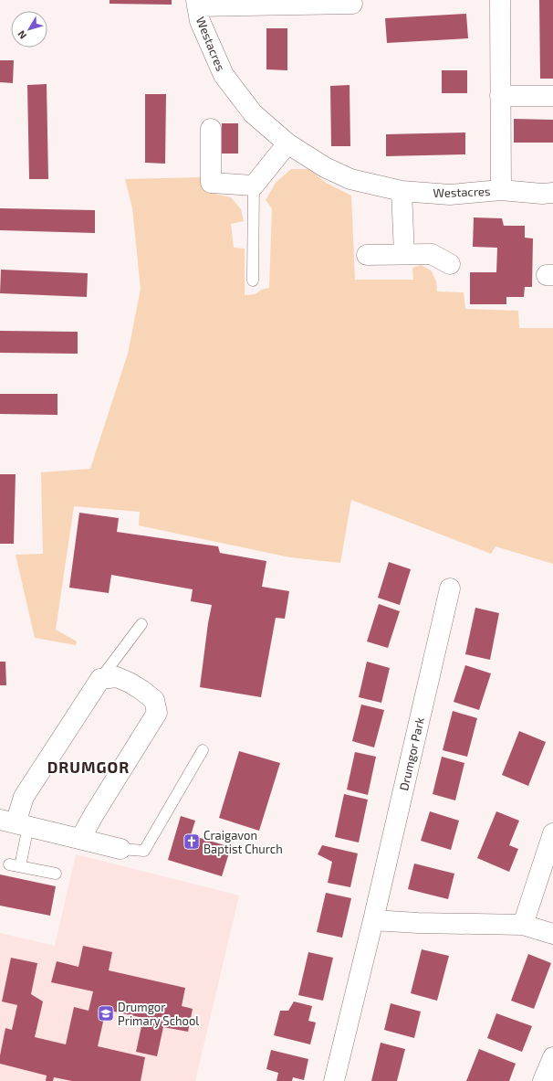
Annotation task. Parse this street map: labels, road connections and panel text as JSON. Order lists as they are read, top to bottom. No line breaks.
{"streets":{"street":["Westacres","Drumgor Park"]},"districts":["DRUMGOR"],"places":{"church":["Craigavon Baptist Church"],"school or university":["Drumgor Primary School"]},"north":"bottom left"}
